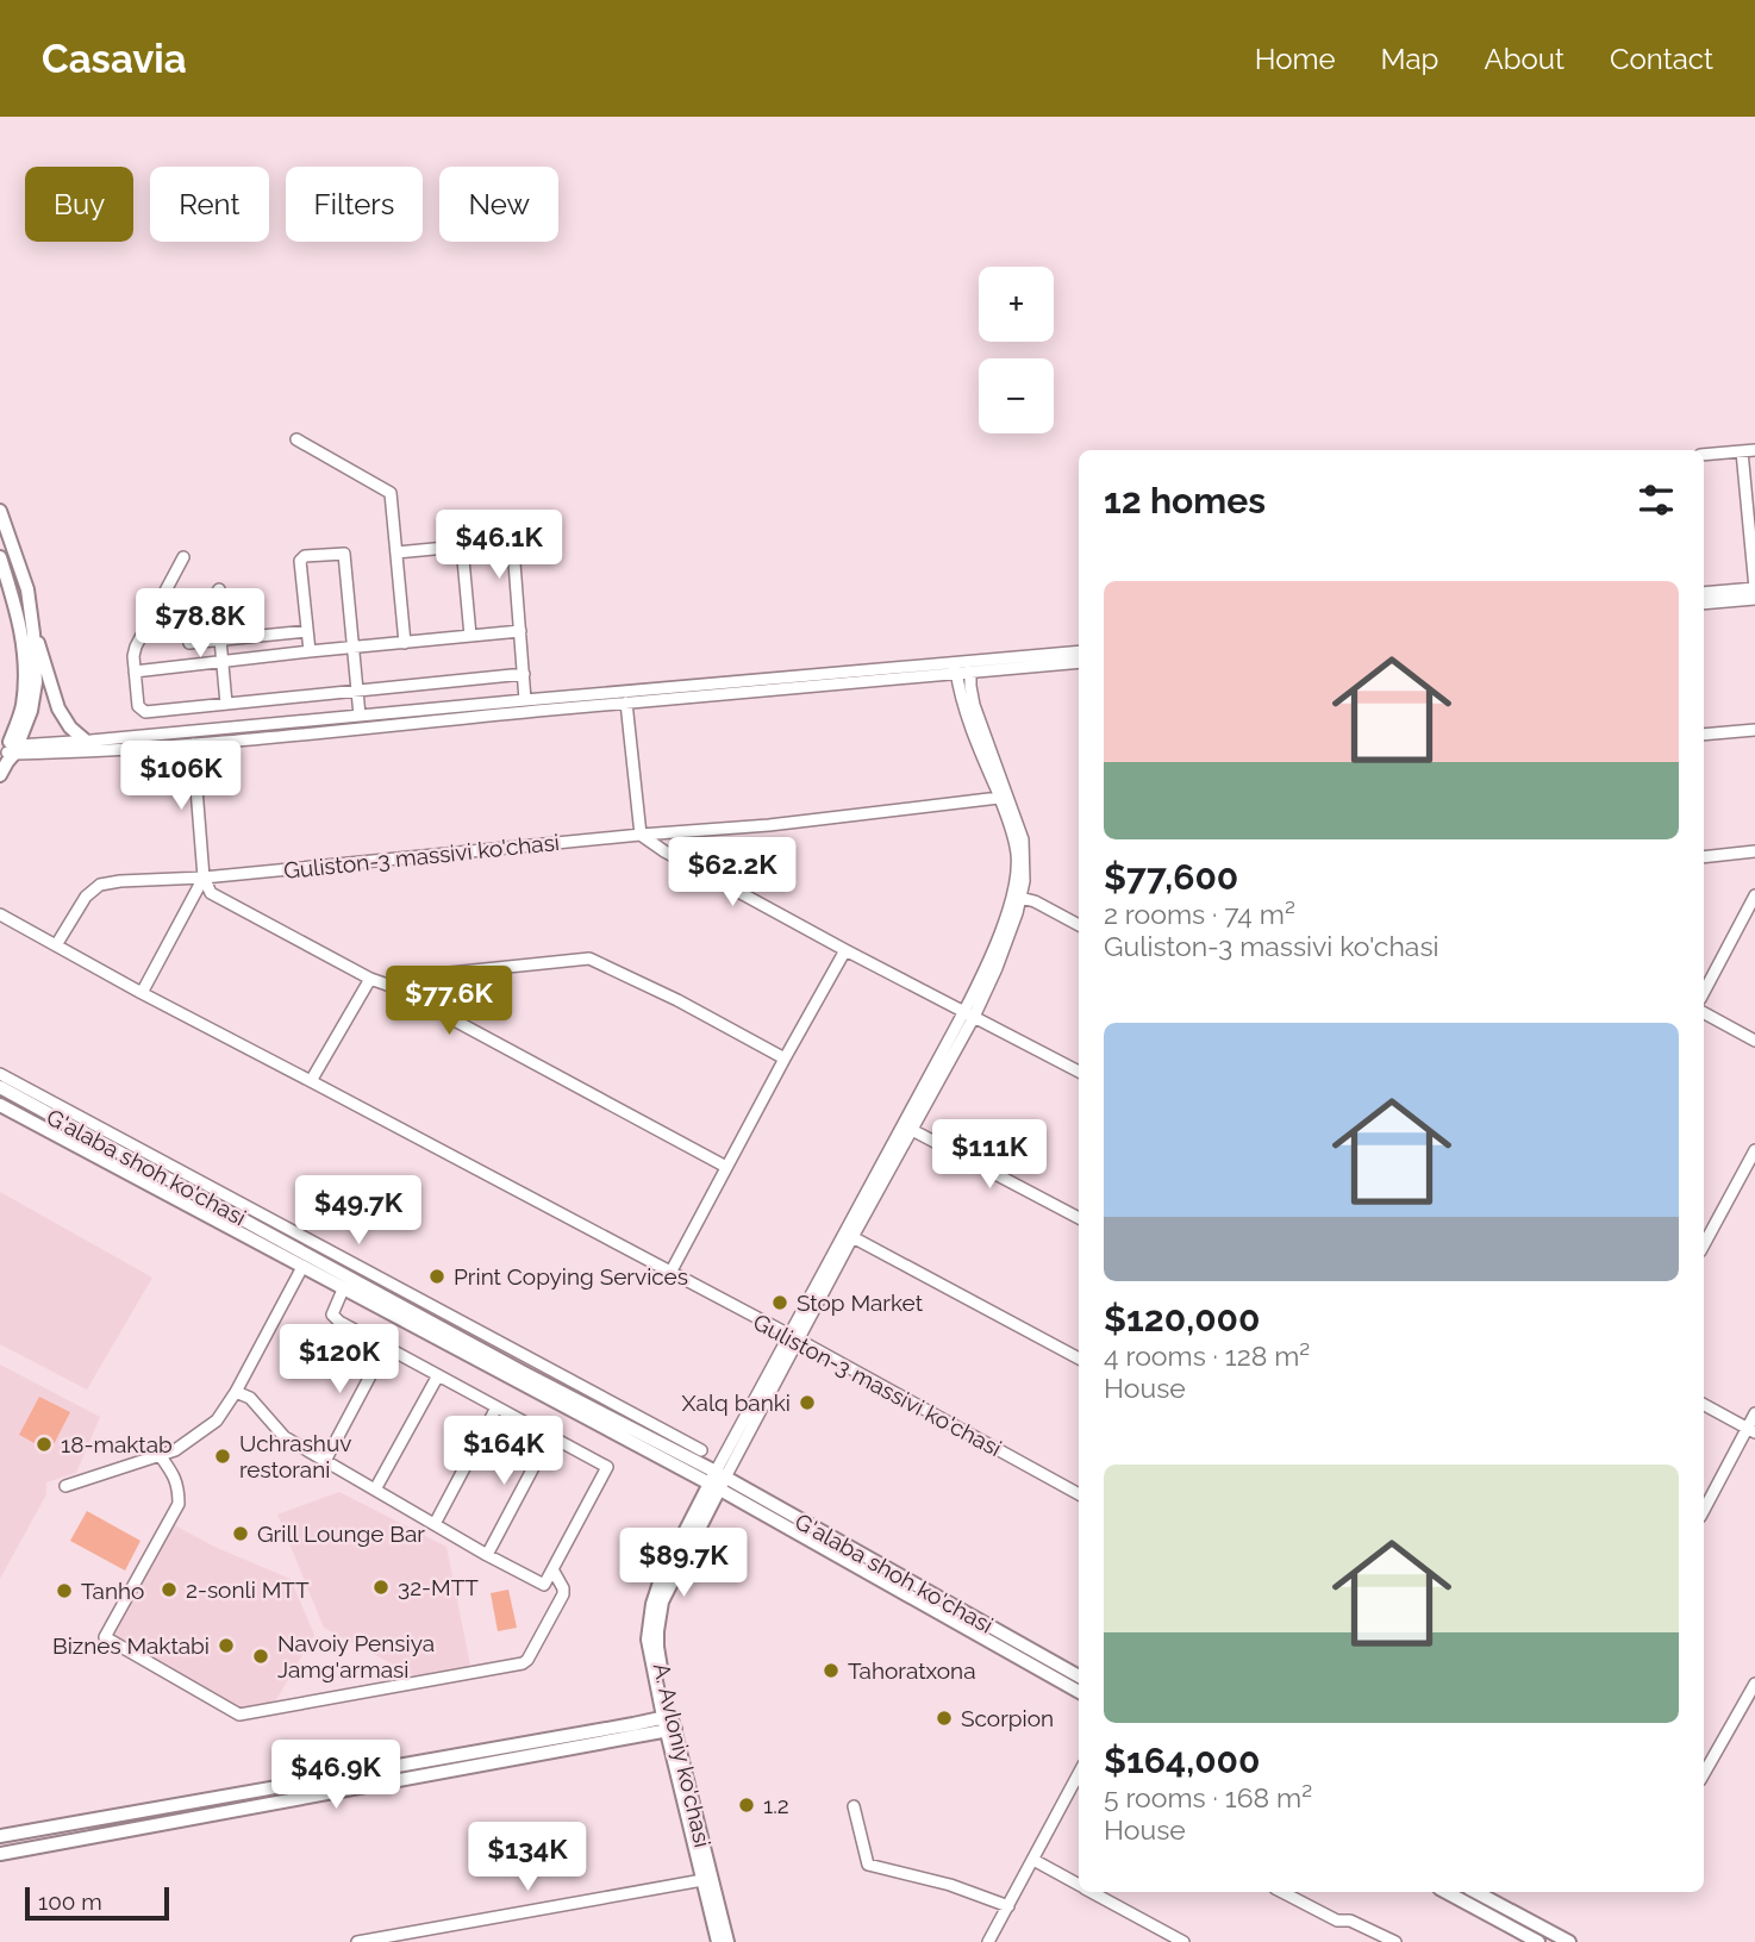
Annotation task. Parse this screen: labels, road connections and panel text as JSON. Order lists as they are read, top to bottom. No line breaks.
{"streets":{"main road":["G'alaba shoh ko'chasi","A. Avloniy ko'chasi"],"street":["Guliston-3 massivi ko'chasi"]},"crossings":[["Guliston-3 massivi ko'chasi","A. Avloniy ko'chasi"],["G'alaba shoh ko'chasi","A. Avloniy ko'chasi"]],"places":["Print Copying Services","Stop Market","Xalq banki","18-maktab","Uchrashuv restorani","Grill Lounge Bar","32-MTT","2-sonli MTT","Tanho","Biznes Maktabi","Navoiy Pensiya Jamg'armasi","Tahoratxona","Scorpion","1.2"],"scale_bar":"100 m","page":{"header":"Casavia","nav":["Home","Map","About","Contact"],"chip":["Buy","Rent","Filters","New"],"map_buttons":["+","−"],"heading":"12 homes","price":["$46.1K","$78.8K","$106K","$62.2K","$77.6K","$111K","$49.7K","$120K","$164K","$89.7K","$46.9K","$134K"],"list":[{"name":"$77,600","note":"2 rooms · 74 m² · Guliston-3 massivi ko'chasi"},{"name":"$120,000","note":"4 rooms · 128 m² · House"},{"name":"$164,000","note":"5 rooms · 168 m² · House"}],"scale":"100 m"}}
